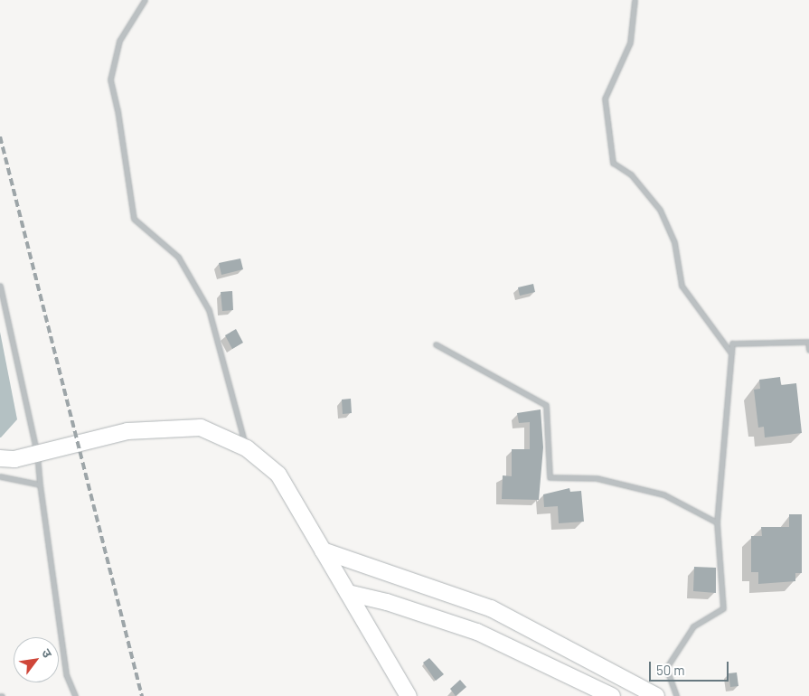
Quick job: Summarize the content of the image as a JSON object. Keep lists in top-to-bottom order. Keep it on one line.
{"scale_bar":"50 m","north":"top right"}
